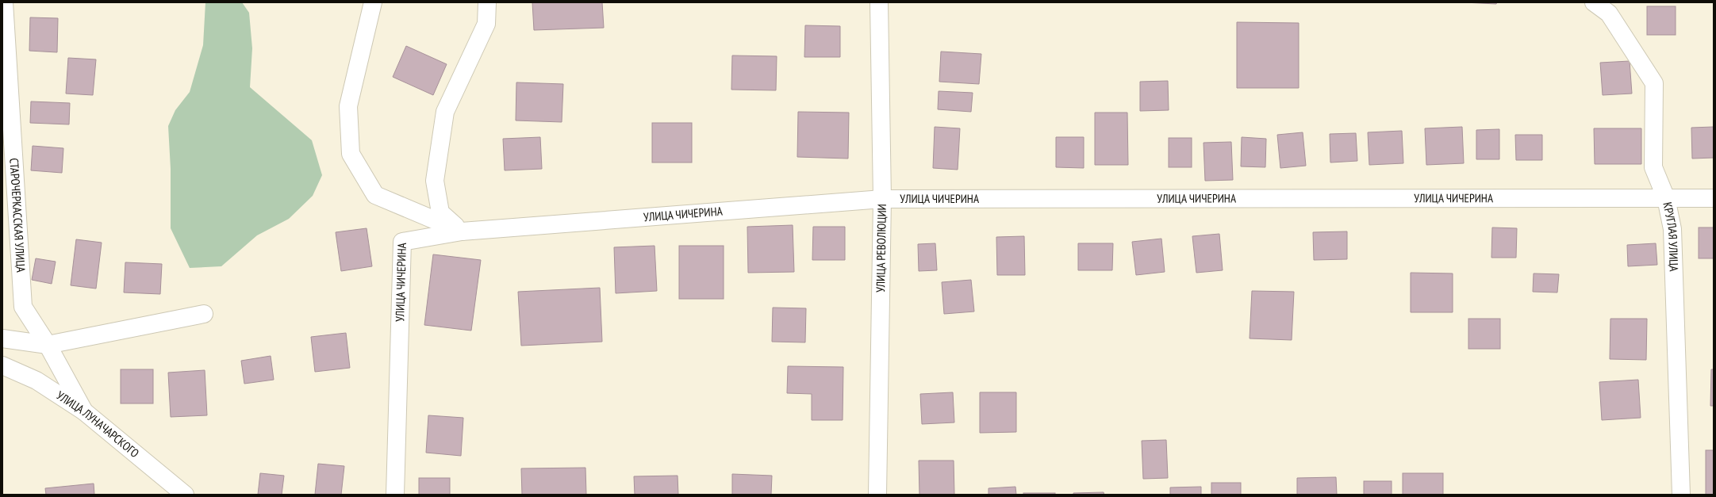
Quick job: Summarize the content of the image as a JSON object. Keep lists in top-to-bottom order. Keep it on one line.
{"streets":{"street":["УЛИЦА ЧИЧЕРИНА","СТАРОЧЕРКАССКАЯ УЛИЦА","КРУГЛАЯ УЛИЦА","УЛИЦА РЕВОЛЮЦИИ","УЛИЦА ЛУНАЧАРСКОГО"]},"crossings":[["УЛИЦА ЧИЧЕРИНА","КРУГЛАЯ УЛИЦА"],["УЛИЦА ЧИЧЕРИНА","УЛИЦА РЕВОЛЮЦИИ"],["СТАРОЧЕРКАССКАЯ УЛИЦА","УЛИЦА ЛУНАЧАРСКОГО"]]}
